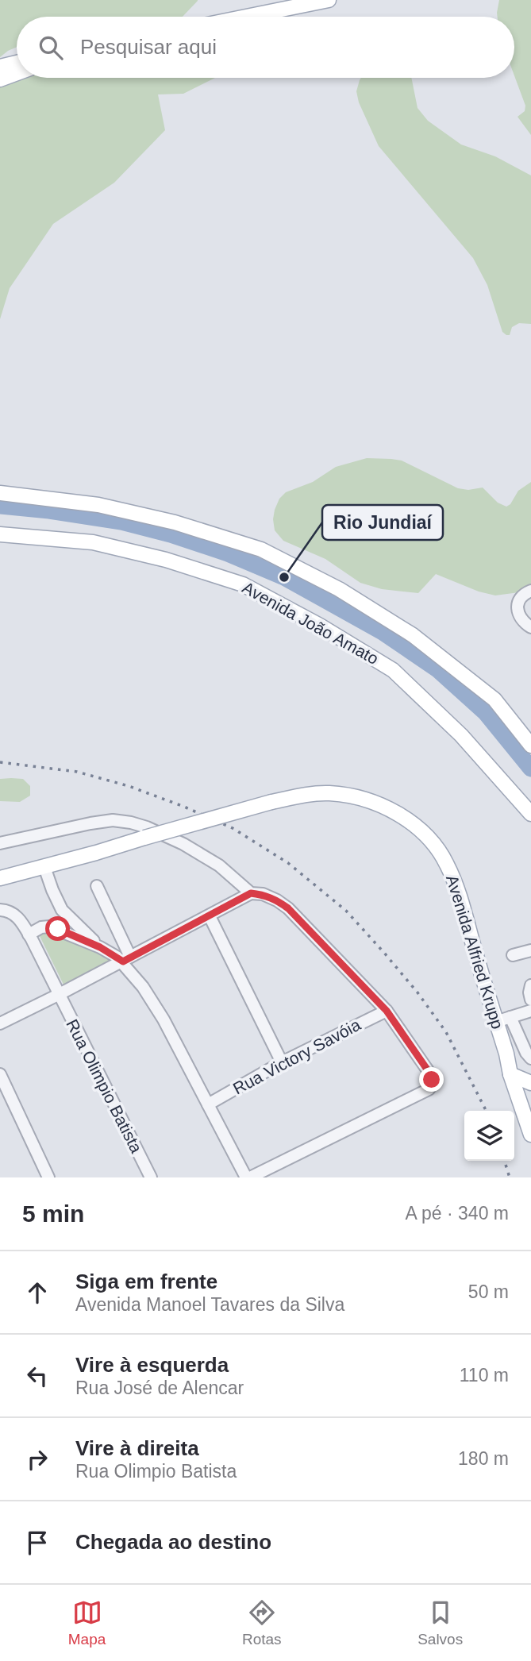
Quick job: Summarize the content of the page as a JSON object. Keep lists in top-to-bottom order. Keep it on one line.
{"streets":{"main road":["Avenida João Amato","Avenida Alfried Krupp"],"street":["Rua Victory Savóia","Rua Olimpio Batista"]},"places":["Rio Jundiaí"],"page":{"search":"Pesquisar aqui","heading":["5 min","A pé · 340 m"],"list":[["Siga em frente","Avenida Manoel Tavares da Silva","50 m"],["Vire à esquerda","Rua José de Alencar","110 m"],["Vire à direita","Rua Olimpio Batista","180 m"],"Chegada ao destino"],"nav":["Mapa","Rotas","Salvos"]}}
